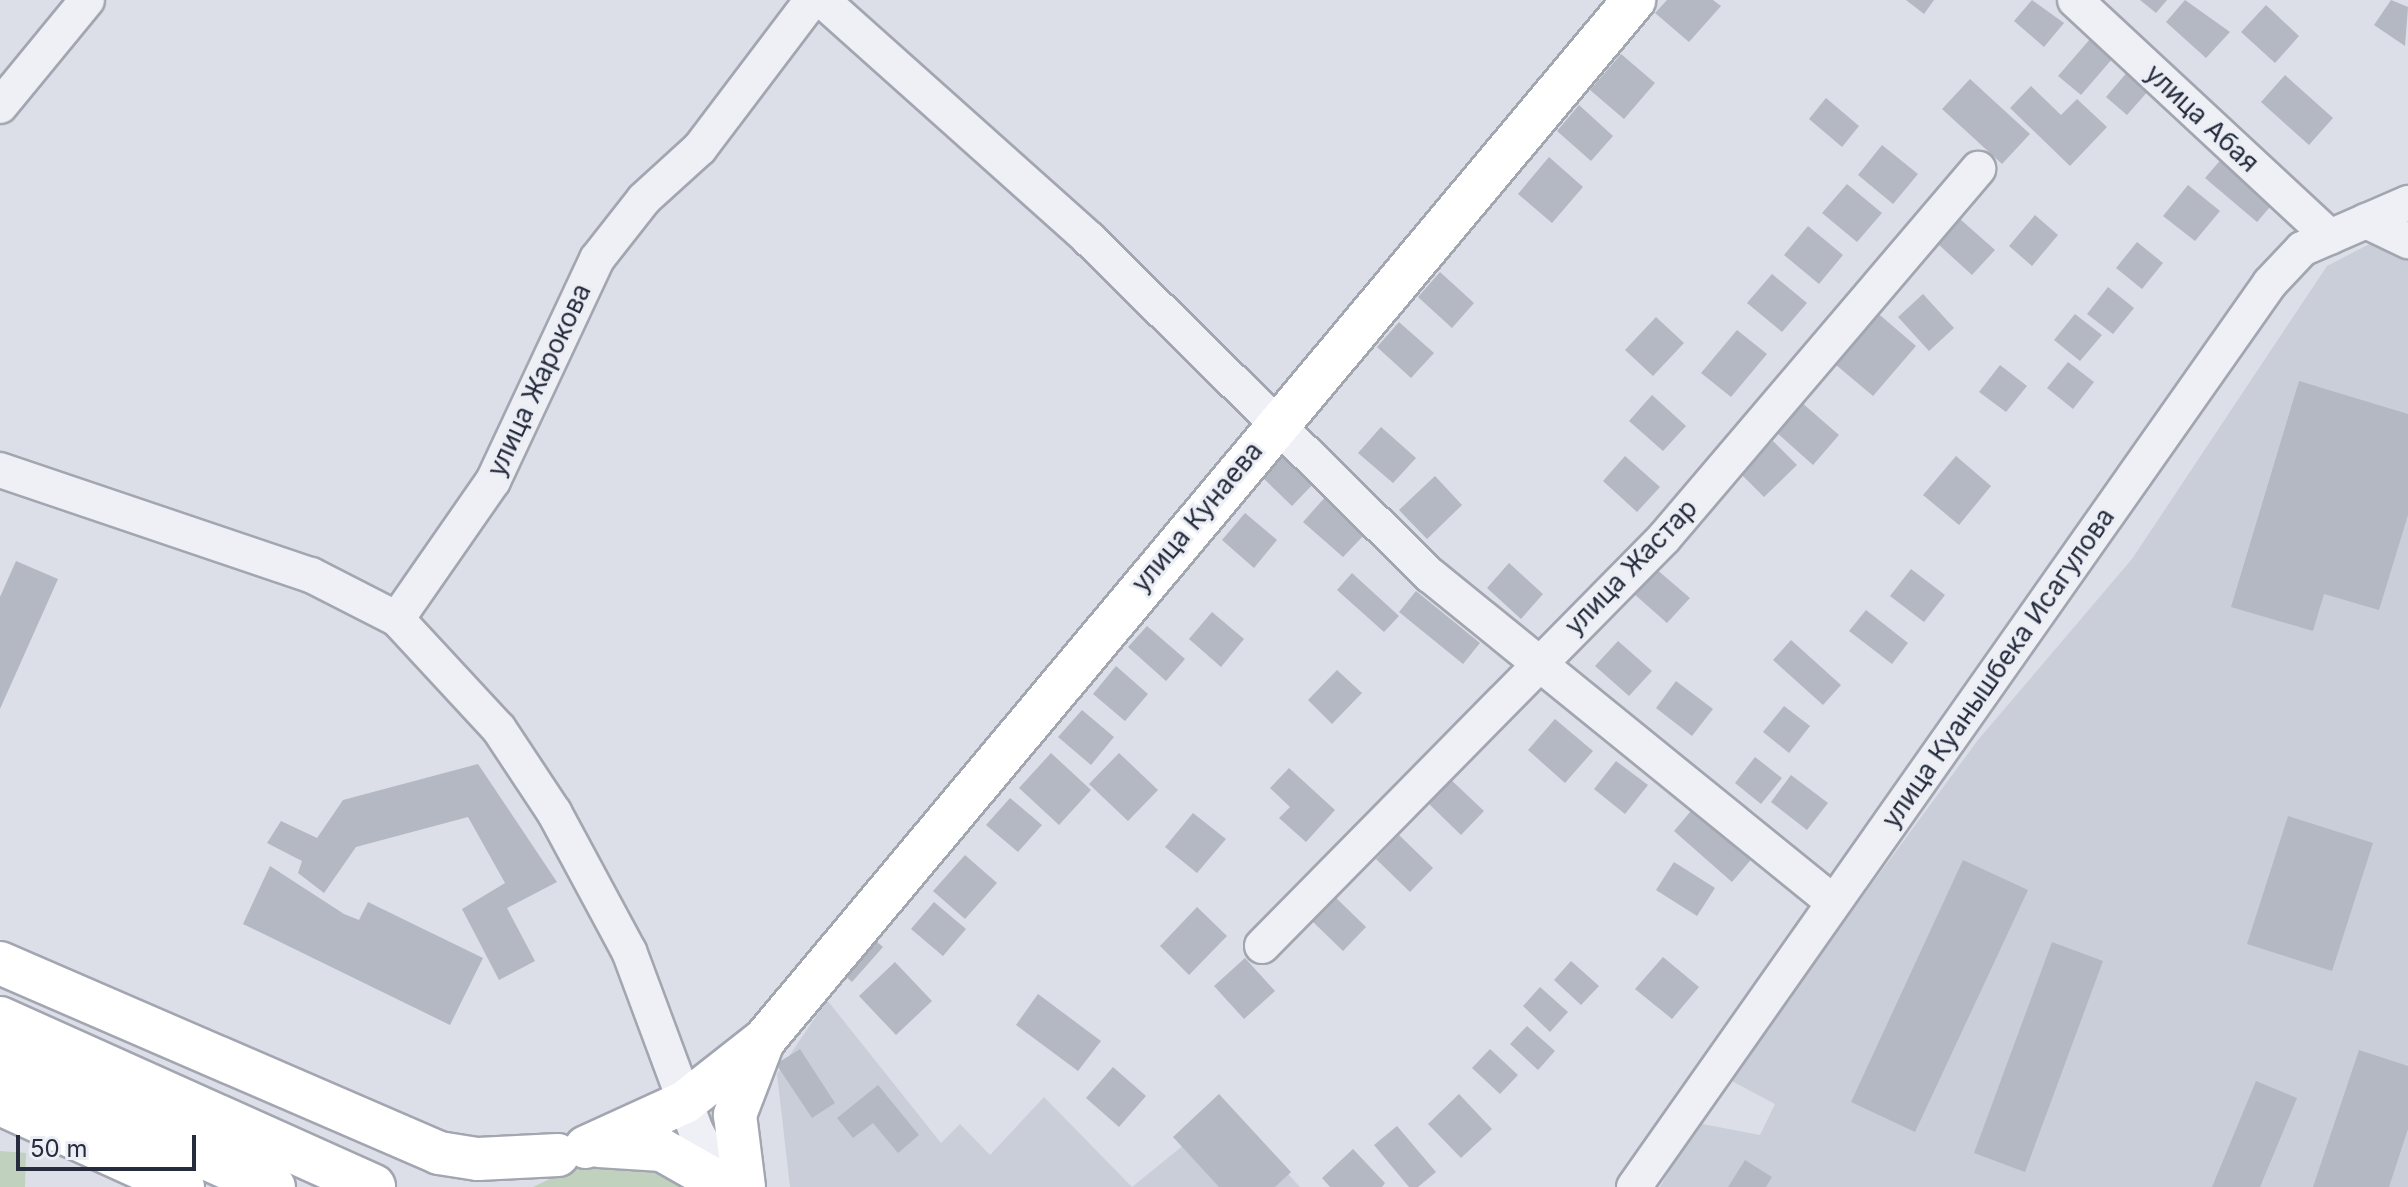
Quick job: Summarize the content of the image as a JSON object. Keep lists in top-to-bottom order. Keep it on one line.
{"streets":{"main road":["улица Кунаева"],"street":["улица Абая","улица Жарокова","улица Жастар","улица Куанышбека Исагулова"]},"crossings":[["улица Абая","улица Куанышбека Исагулова"]],"scale_bar":"50 m"}
